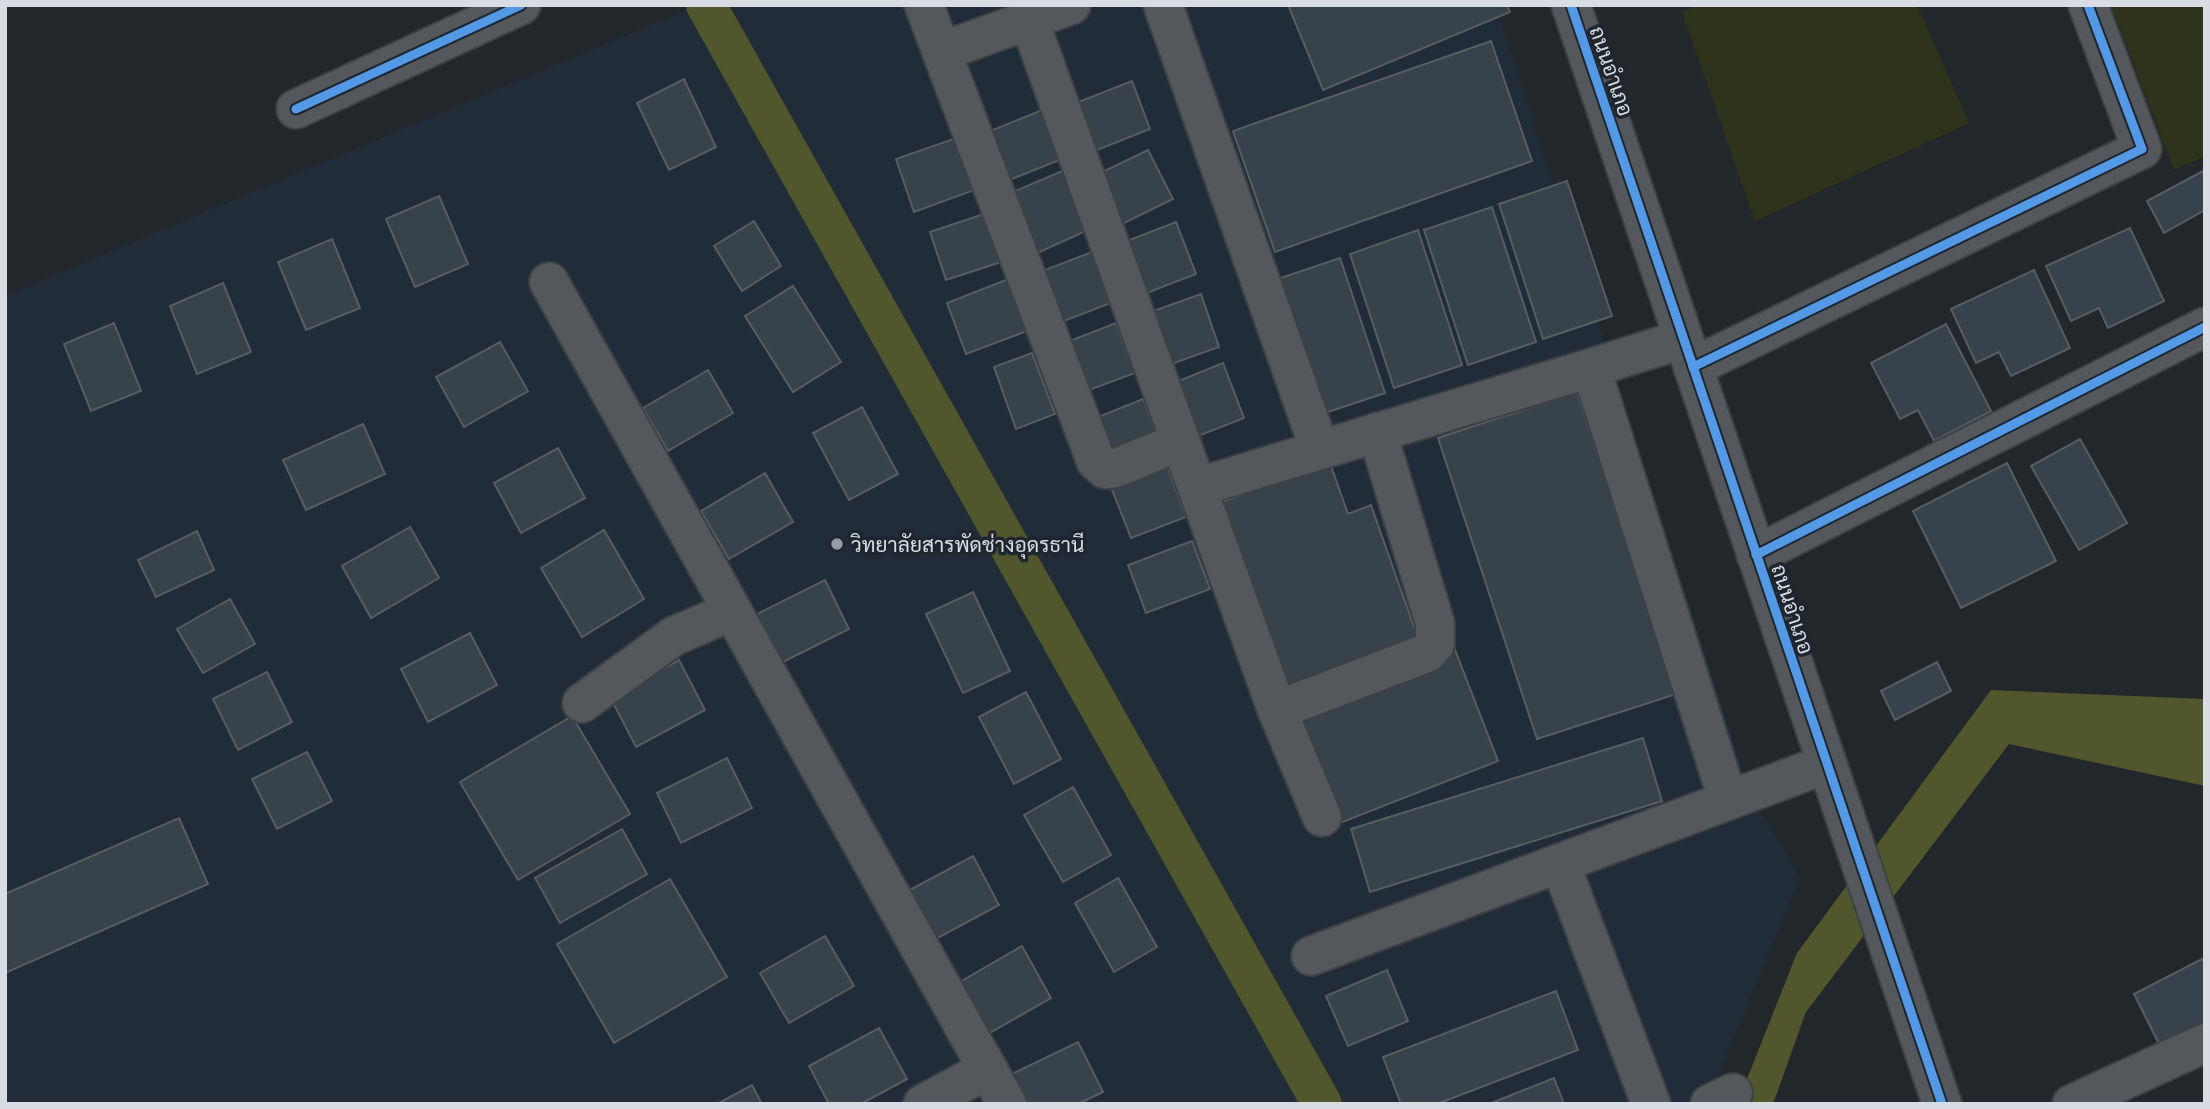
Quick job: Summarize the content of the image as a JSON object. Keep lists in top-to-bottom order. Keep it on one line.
{"streets":{"street":["ถนนอำเภอ"]},"places":["วิทยาลัยสารพัดช่างอุดรธานี"]}
